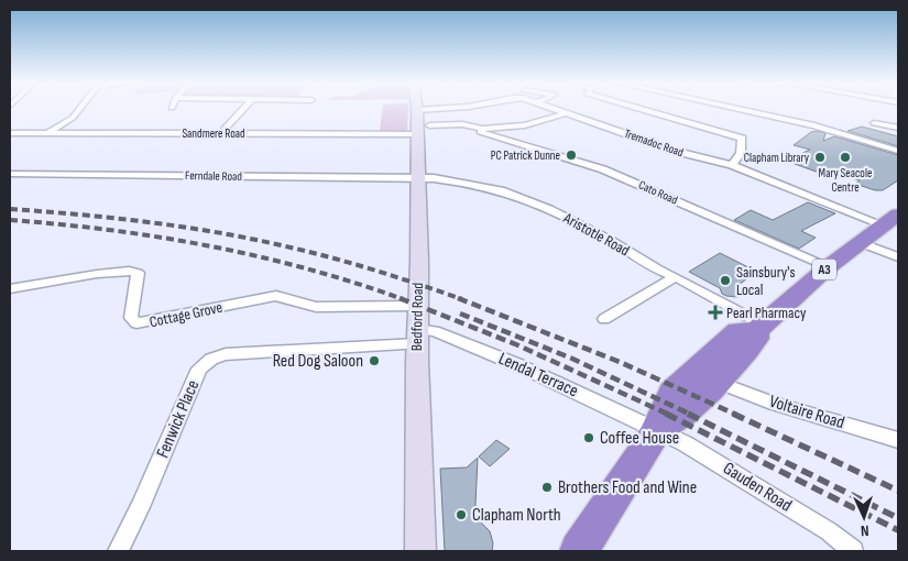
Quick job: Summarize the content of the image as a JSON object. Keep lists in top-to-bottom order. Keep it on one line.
{"streets":{"highway":["A3"],"main road":["Bedford Road"],"street":["Sandmere Road","Tremadoc Road","Ferndale Road","Cato Road","Aristotle Road","Cottage Grove","Lendal Terrace","Voltaire Road","Fenwick Place","Gauden Road"]},"crossings":[["Sandmere Road","Bedford Road"],["Tremadoc Road","A3"],["Tremadoc Road","Bedford Road"],["Ferndale Road","Aristotle Road"],["Ferndale Road","Bedford Road"],["Cato Road","A3"],["Aristotle Road","A3"],["Aristotle Road","Bedford Road"],["A3","Lendal Terrace"],["A3","Voltaire Road"],["A3","Gauden Road"],["Cottage Grove","Bedford Road"],["Cottage Grove","Lendal Terrace"],["Cottage Grove","Fenwick Place"],["Bedford Road","Lendal Terrace"],["Bedford Road","Fenwick Place"],["Lendal Terrace","Fenwick Place"],["Lendal Terrace","Gauden Road"]],"places":{"other":["PC Patrick Dunne","Clapham Library","Mary Seacole Centre","Sainsbury's Local","Red Dog Saloon","Coffee House","Brothers Food and Wine","Clapham North"],"health":["Pearl Pharmacy"]},"north":"bottom"}
